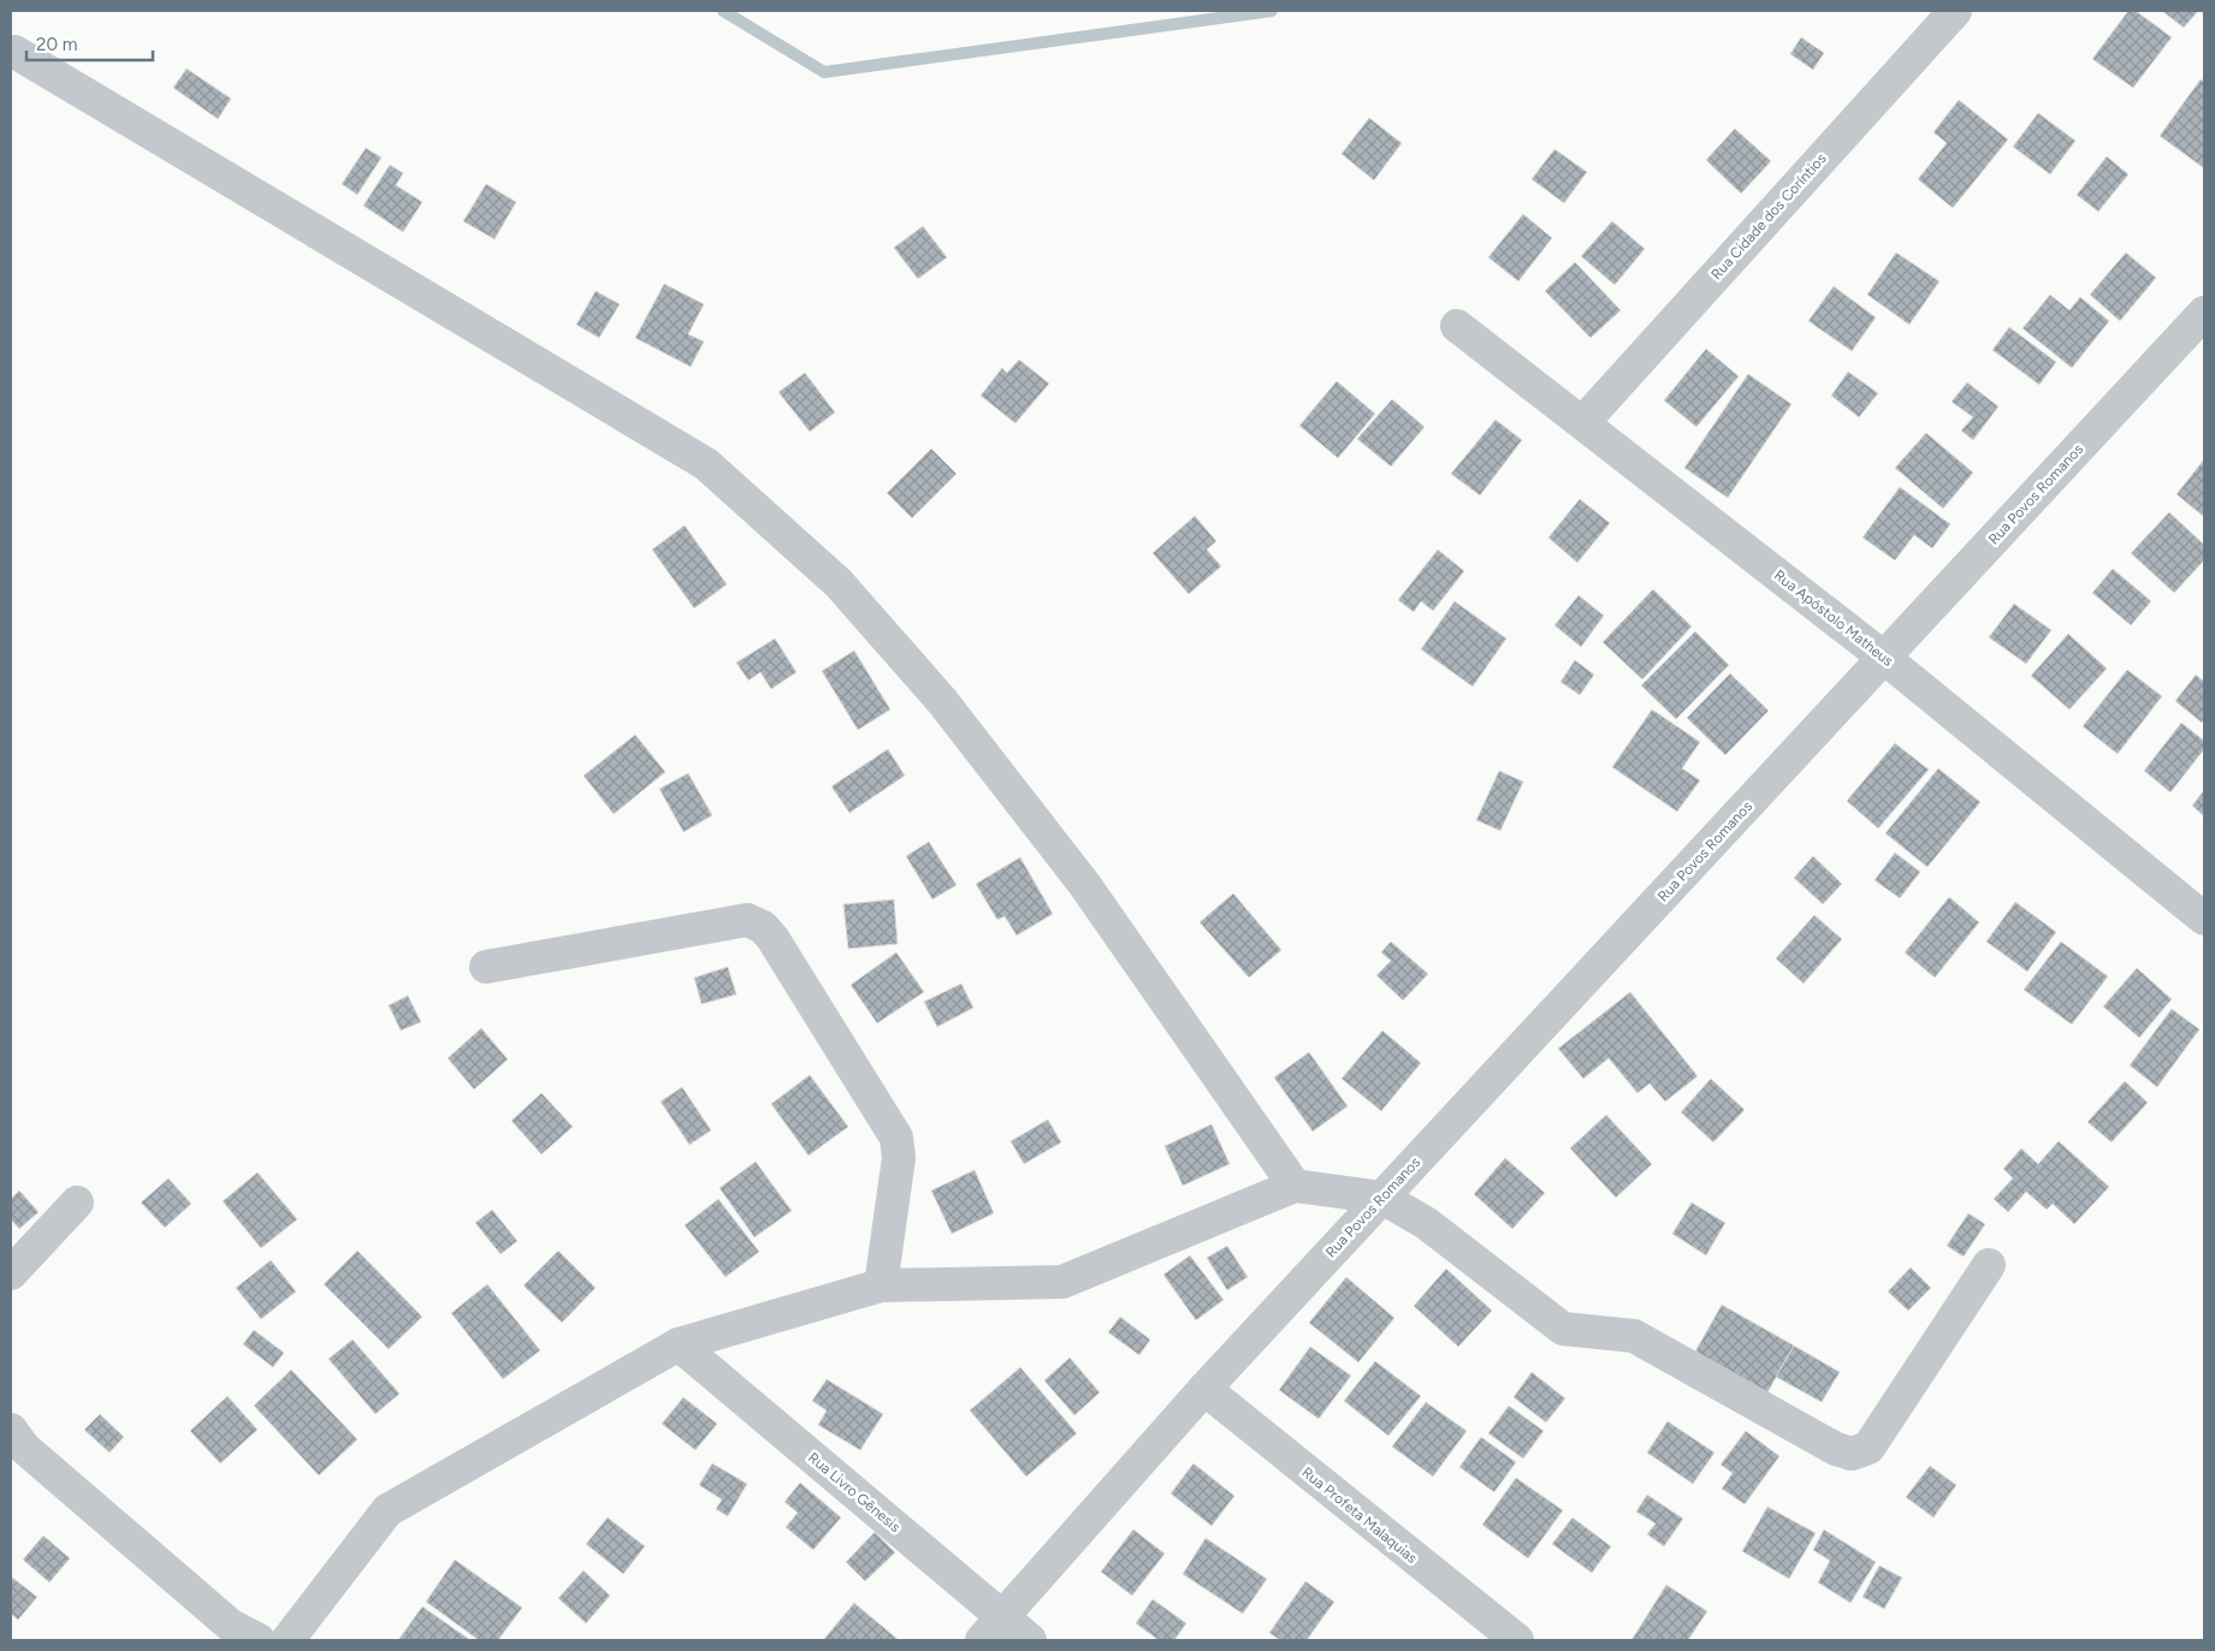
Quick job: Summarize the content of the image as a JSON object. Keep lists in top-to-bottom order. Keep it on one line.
{"streets":{"street":["Rua Cidade dos Coríntios","Rua Povos Romanos","Rua Apóstolo Matheus","Rua Livro Gênesis","Rua Profeta Malaquias"]},"crossings":[["Rua Cidade dos Coríntios","Rua Apóstolo Matheus"],["Rua Povos Romanos","Rua Apóstolo Matheus"],["Rua Povos Romanos","Rua Livro Gênesis"],["Rua Povos Romanos","Rua Profeta Malaquias"]],"scale_bar":"20 m"}
